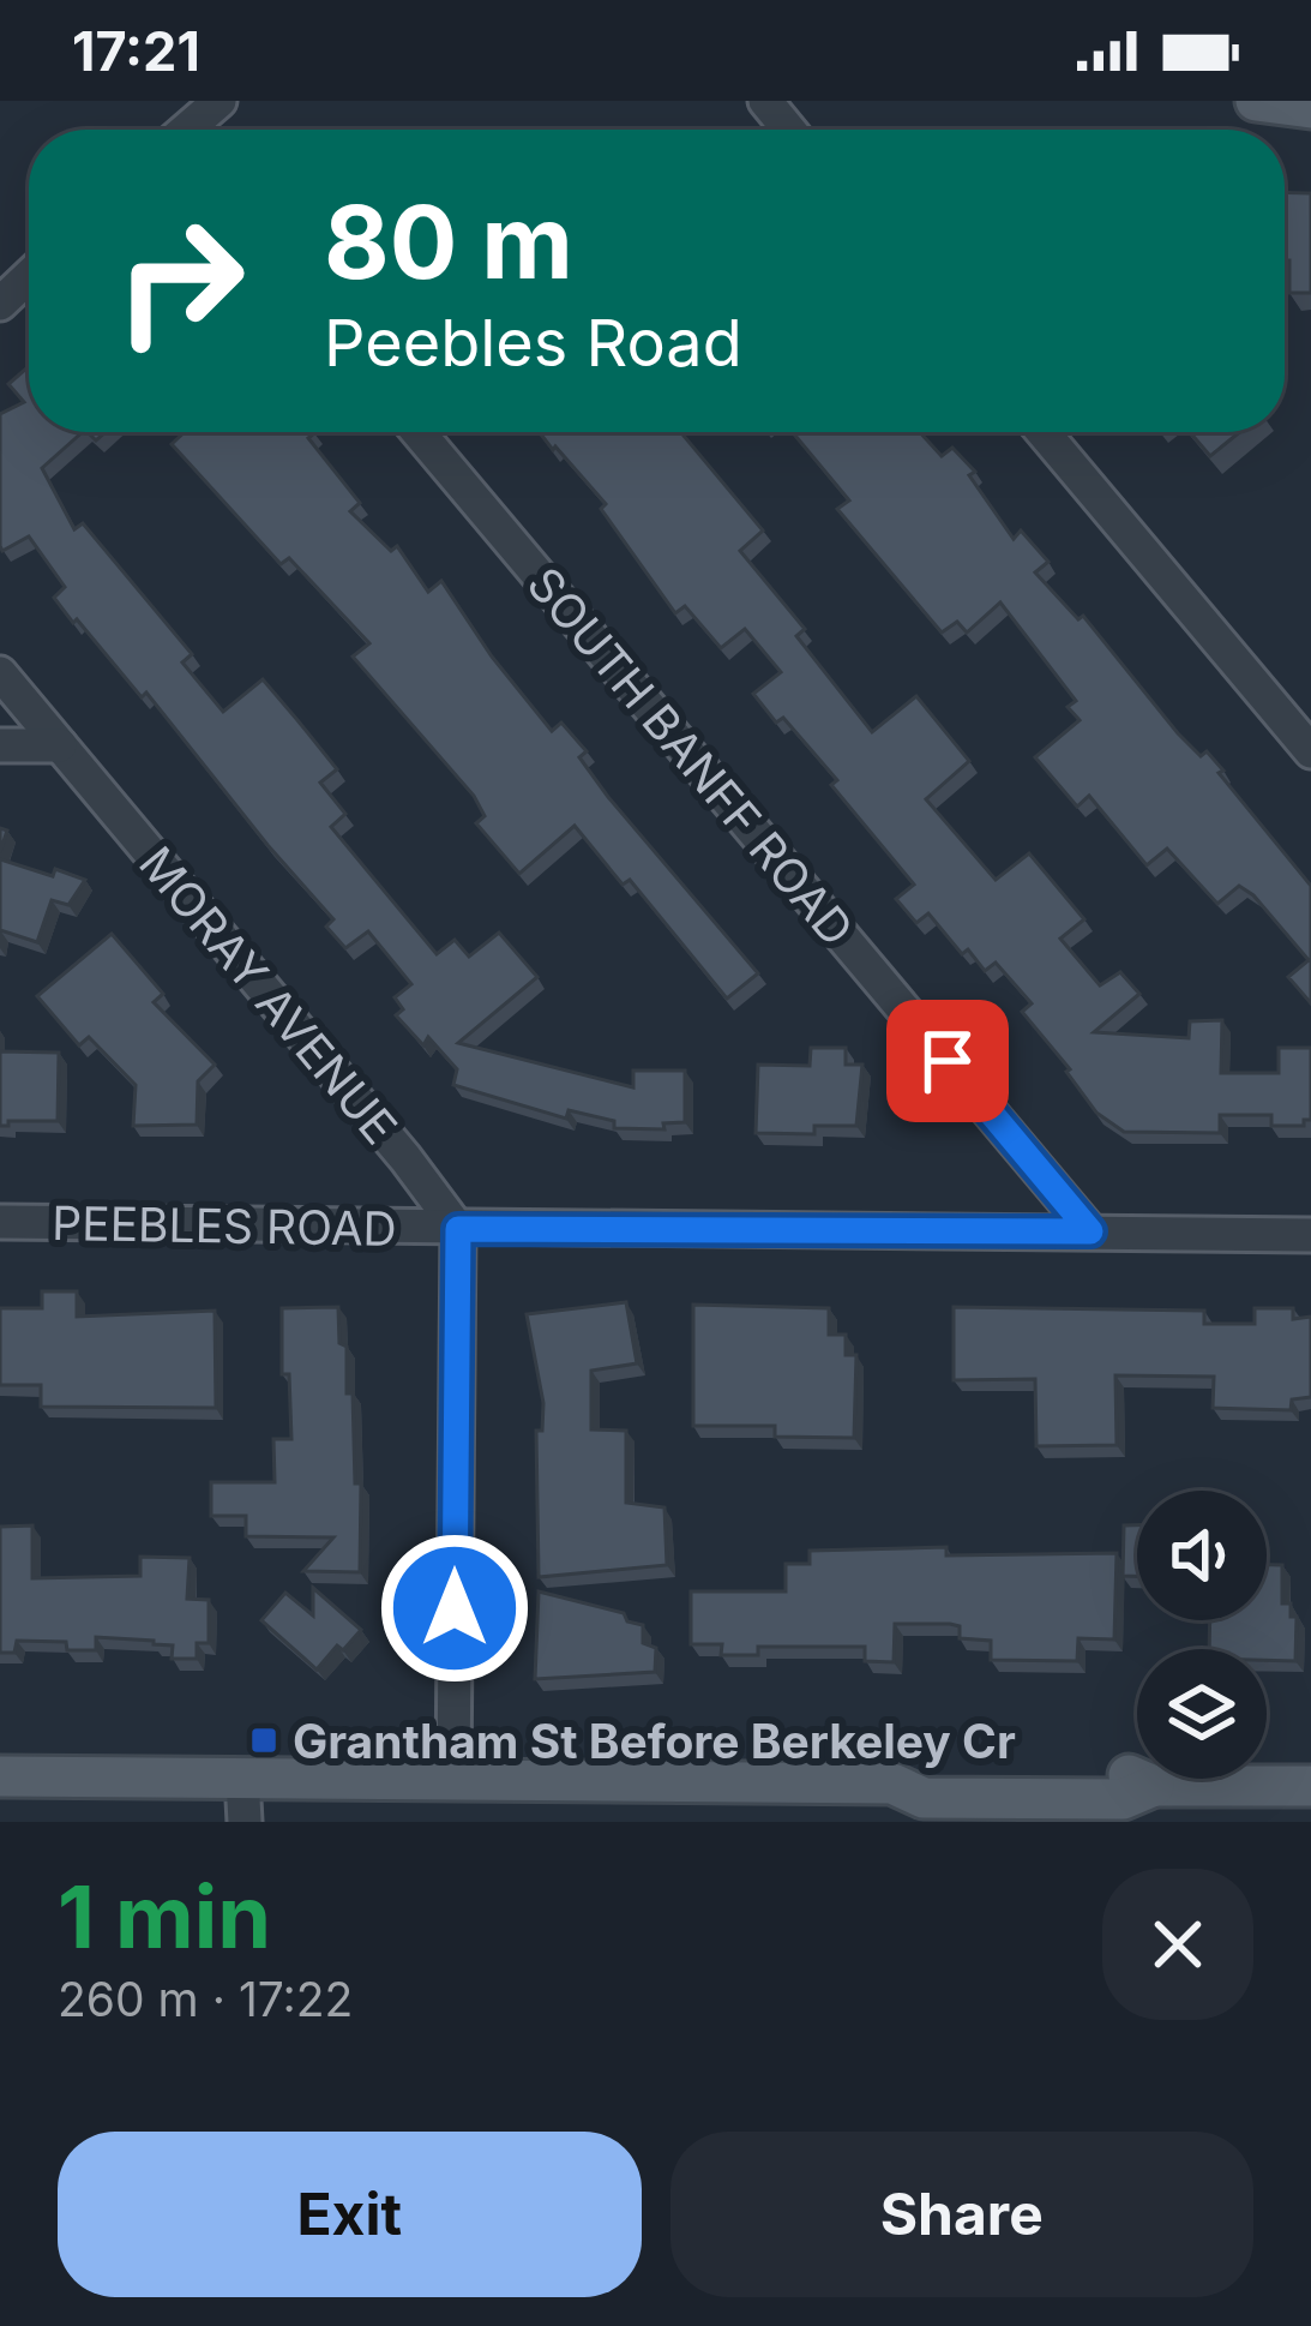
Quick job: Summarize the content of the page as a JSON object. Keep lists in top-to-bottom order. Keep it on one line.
{"streets":{"street":["SOUTH BANFF ROAD","MORAY AVENUE","PEEBLES ROAD"]},"crossings":[["SOUTH BANFF ROAD","PEEBLES ROAD"],["MORAY AVENUE","PEEBLES ROAD"]],"places":{"transit":["Grantham St Before Berkeley Cr"]},"page":{"status":"17:21","turn":["80 m","Peebles Road"],"heading":["1 min","260 m · 17:22"],"buttons":["Exit","Share"]}}
